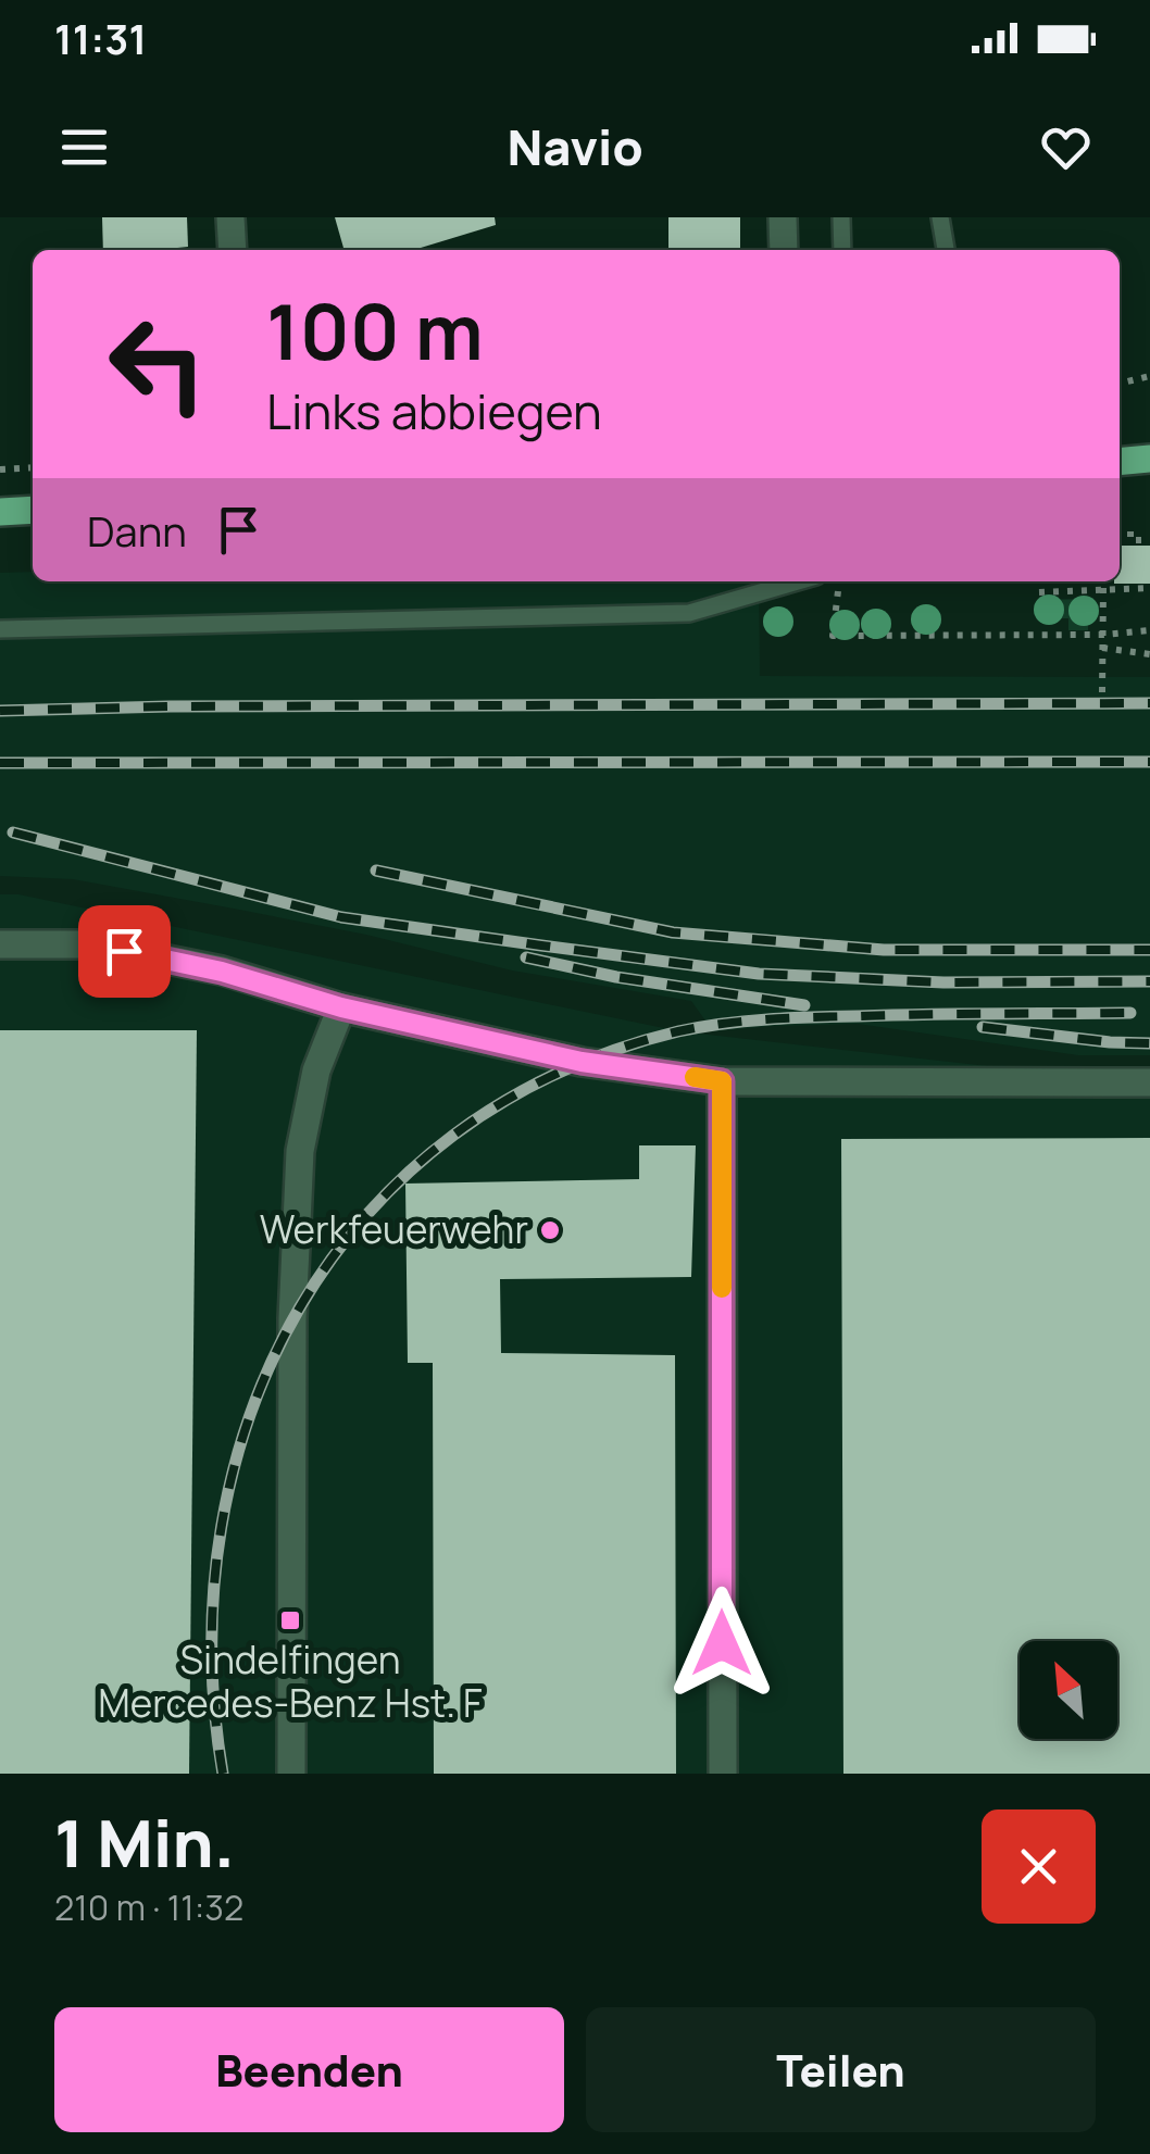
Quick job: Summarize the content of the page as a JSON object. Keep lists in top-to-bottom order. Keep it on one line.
{"places":{"other":["Werkfeuerwehr"],"transit":["Sindelfingen Mercedes-Benz Hst. F"]},"north":"top left","page":{"status":"11:31","header":"Navio","turn":["100 m","Links abbiegen"],"then":"Dann","heading":["1 Min.","210 m · 11:32"],"buttons":["Beenden","Teilen"]}}
